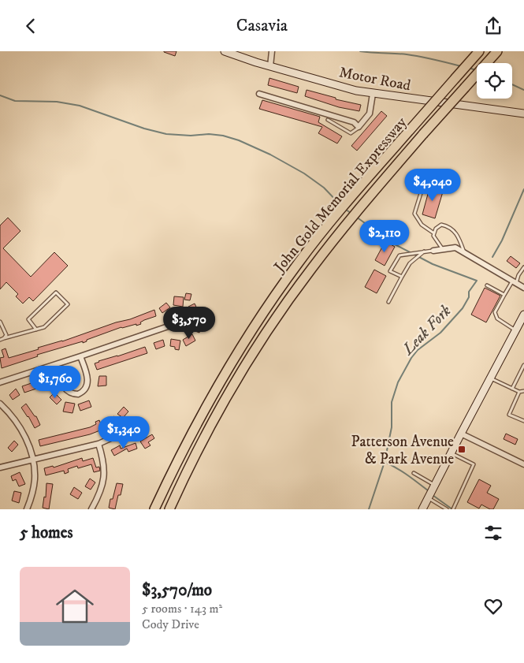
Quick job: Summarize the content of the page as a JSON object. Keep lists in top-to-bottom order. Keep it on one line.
{"streets":{"highway":["John Gold Memorial Expressway"],"street":["Motor Road"]},"water":["Leak Fork"],"places":{"transit":["Patterson Avenue & Park Avenue"]},"page":{"header":"Casavia","price":["$4,040","$2,110","$3,570","$1,760","$1,340"],"heading":"5 homes","list":[{"name":"$3,570/mo","note":"5 rooms · 143 m² · Cody Drive"}]}}
